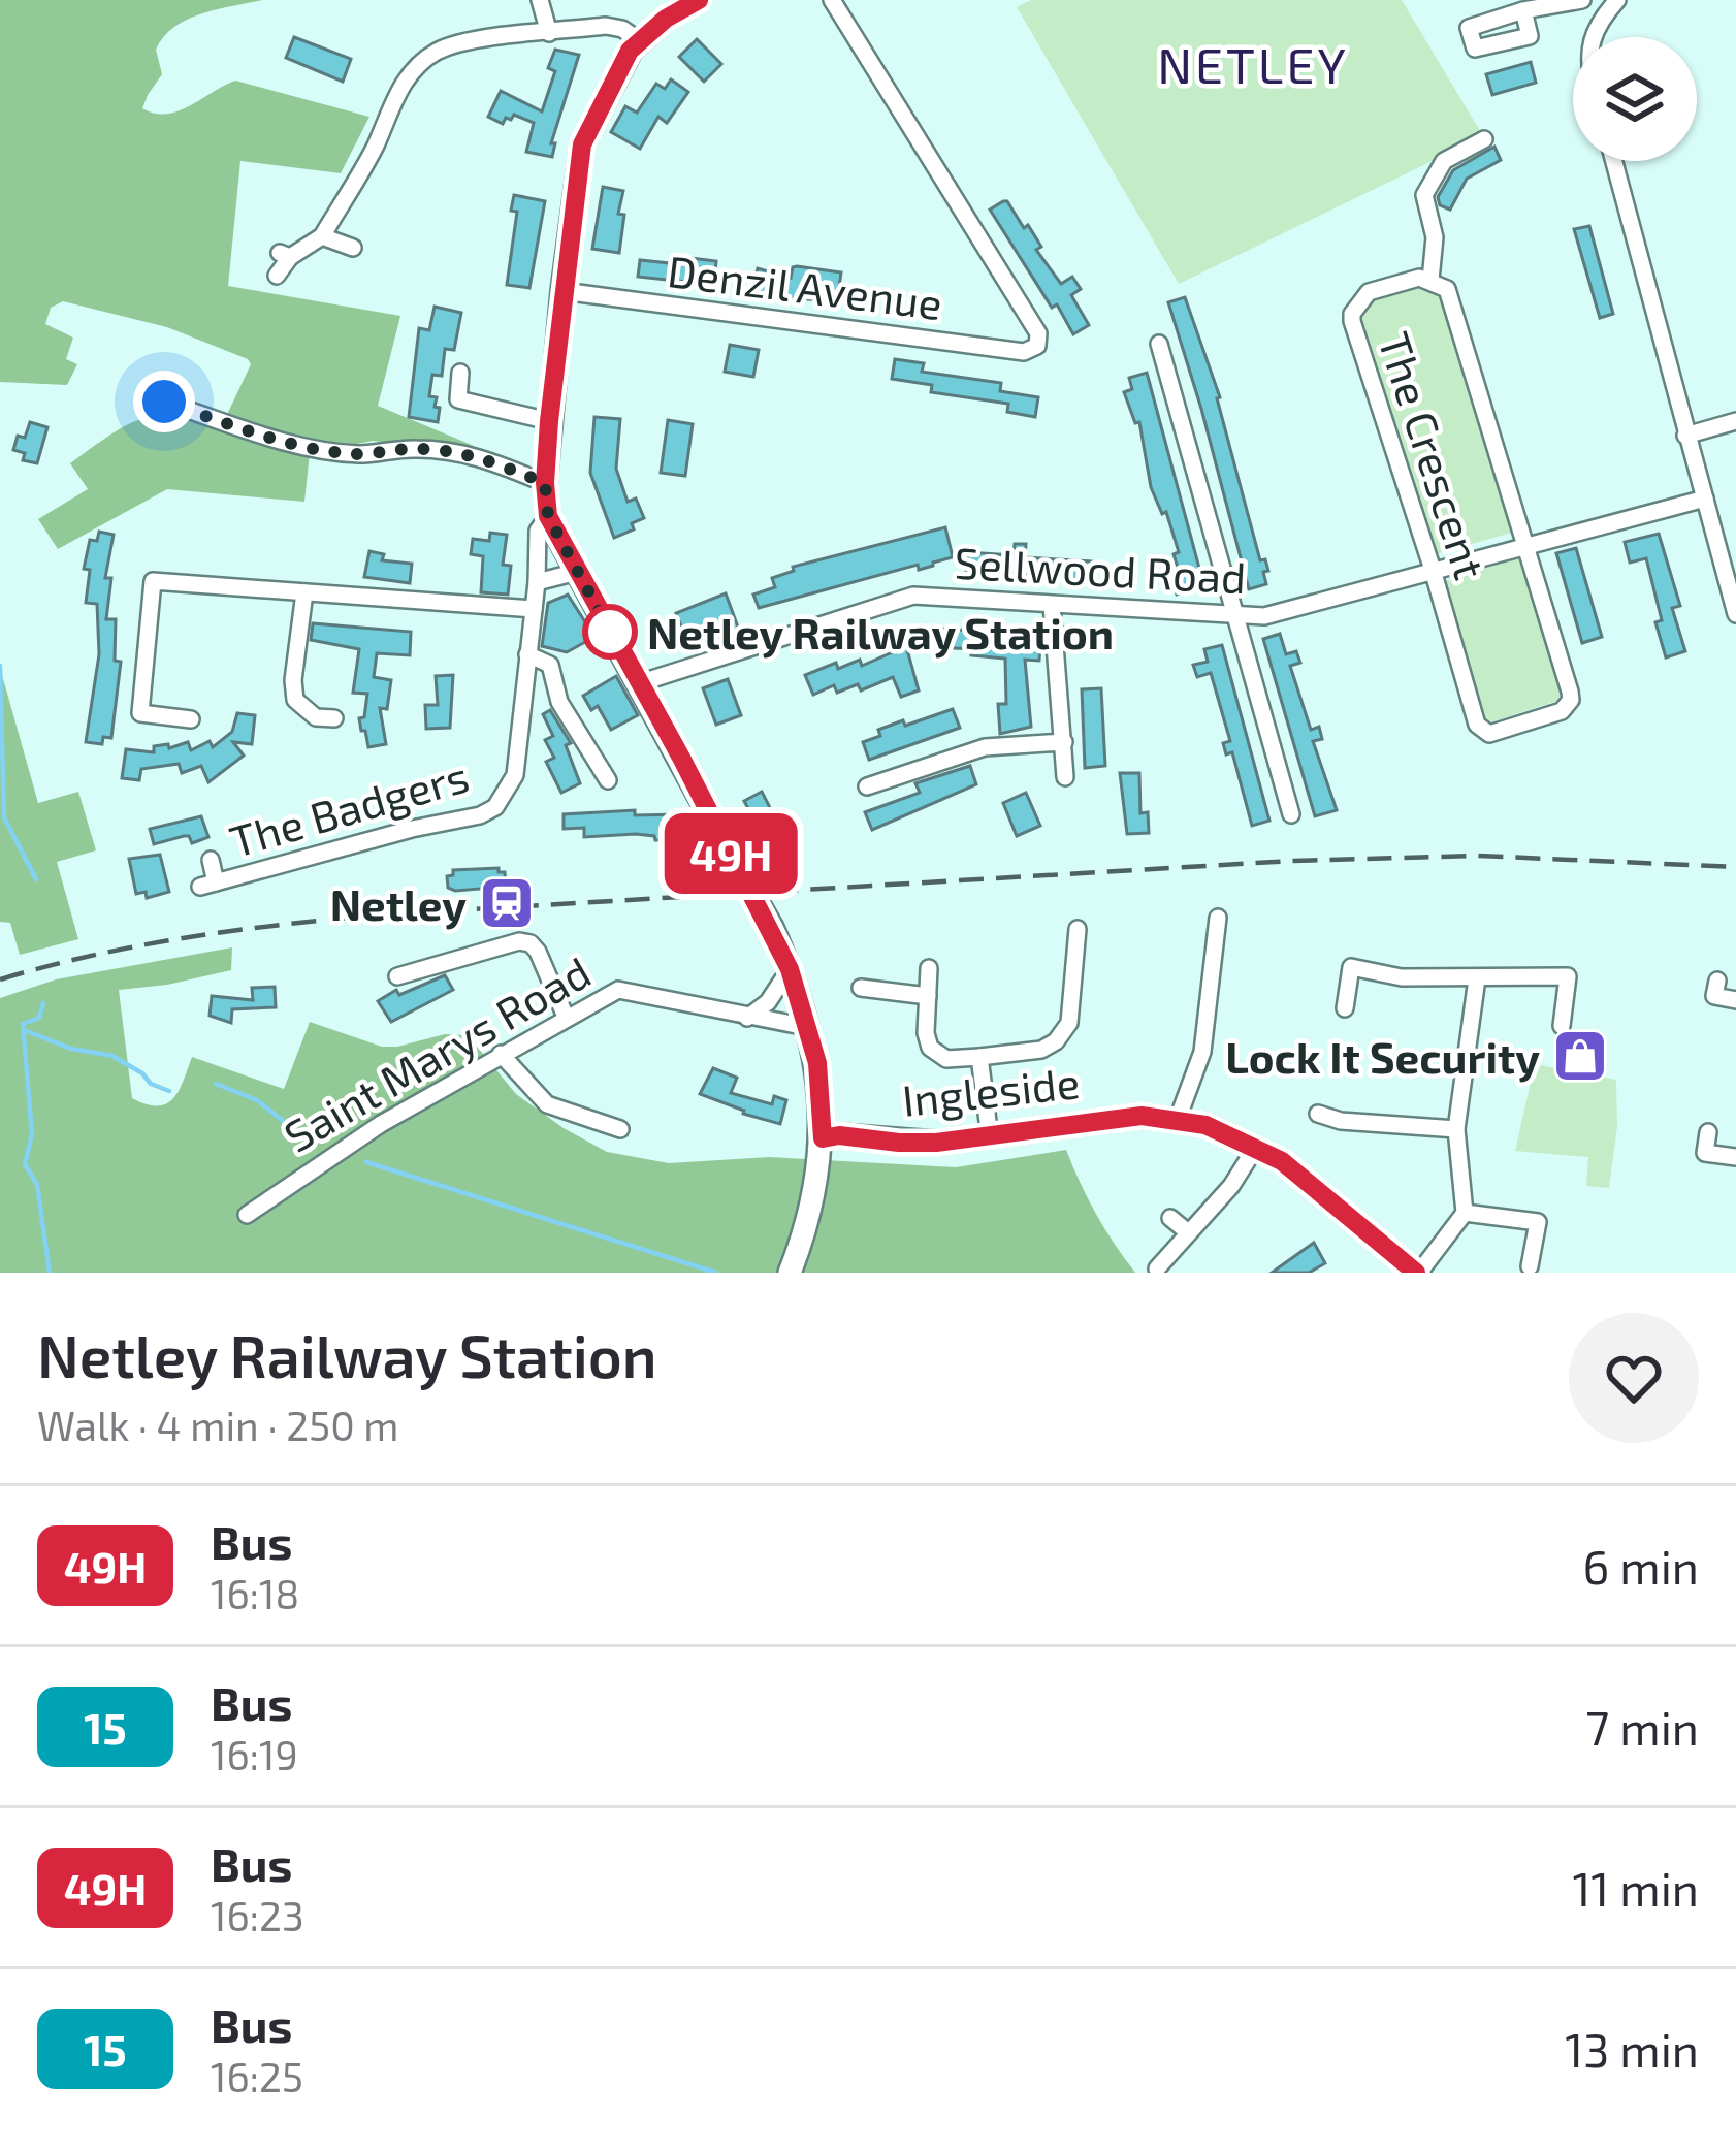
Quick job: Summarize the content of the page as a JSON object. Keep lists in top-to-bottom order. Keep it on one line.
{"streets":{"street":["Denzil Avenue","The Crescent","Sellwood Road","The Badgers","Saint Marys Road","Ingleside"]},"crossings":[["The Crescent","Sellwood Road"]],"districts":["NETLEY"],"places":{"other":["Netley Railway Station"],"station":["Netley"],"shop":["Lock It Security"]},"lines":["bus line 49H"],"page":{"on_map":"49H","heading":["Netley Railway Station","Walk · 4 min · 250 m"],"list":[{"mark":"49H","name":"Bus","note":"16:18","value":"6 min"},{"mark":"15","name":"Bus","note":"16:19","value":"7 min"},{"mark":"49H","name":"Bus","note":"16:23","value":"11 min"},{"mark":"15","name":"Bus","note":"16:25","value":"13 min"}]}}
